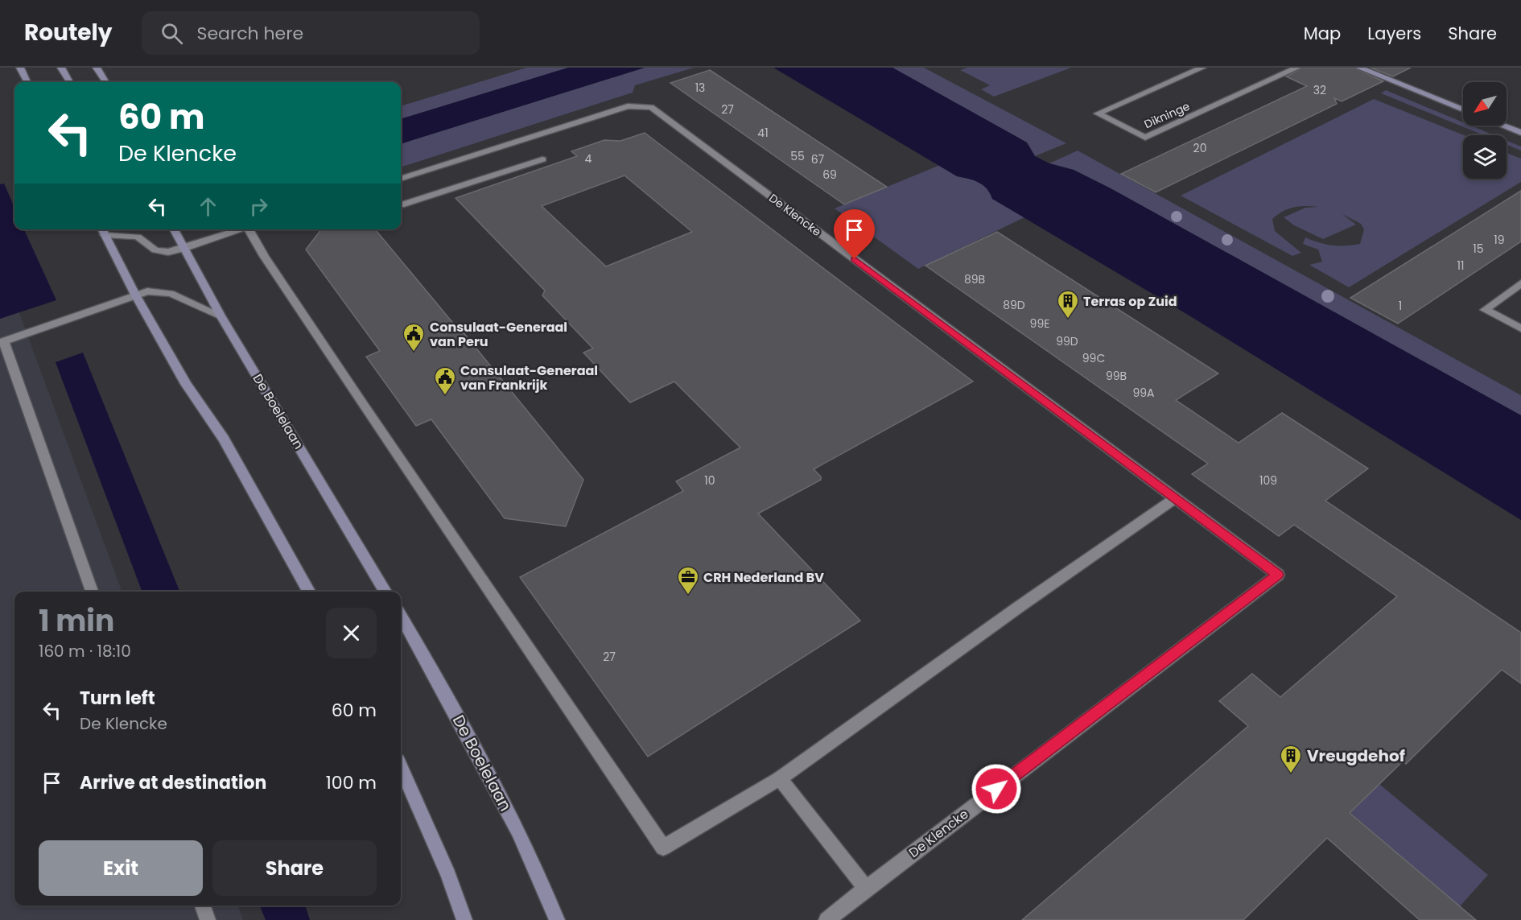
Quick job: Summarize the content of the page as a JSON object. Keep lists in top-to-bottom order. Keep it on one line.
{"streets":{"main road":["De Boelelaan"],"street":["Dikninge","De Klencke"]},"places":{"building":["Terras op Zuid","Vreugdehof"],"public building":["Consulaat-Generaal van Peru","Consulaat-Generaal van Frankrijk"],"office":["CRH Nederland BV"]},"house_numbers":["13","32","27","41","20","55","4","67","69","19","15","11","89B","89D","1","99E","99D","99C","99B","99A","10","109","27"],"north":"bottom left","page":{"header":"Routely","search":"Search here","nav":["Map","Layers","Share"],"turn":["60 m","De Klencke"],"heading":["1 min","160 m · 18:10"],"list":[{"name":"Turn left","note":"De Klencke","value":"60 m"},{"name":"Arrive at destination","value":"100 m"}],"buttons":["Exit","Share"]}}
